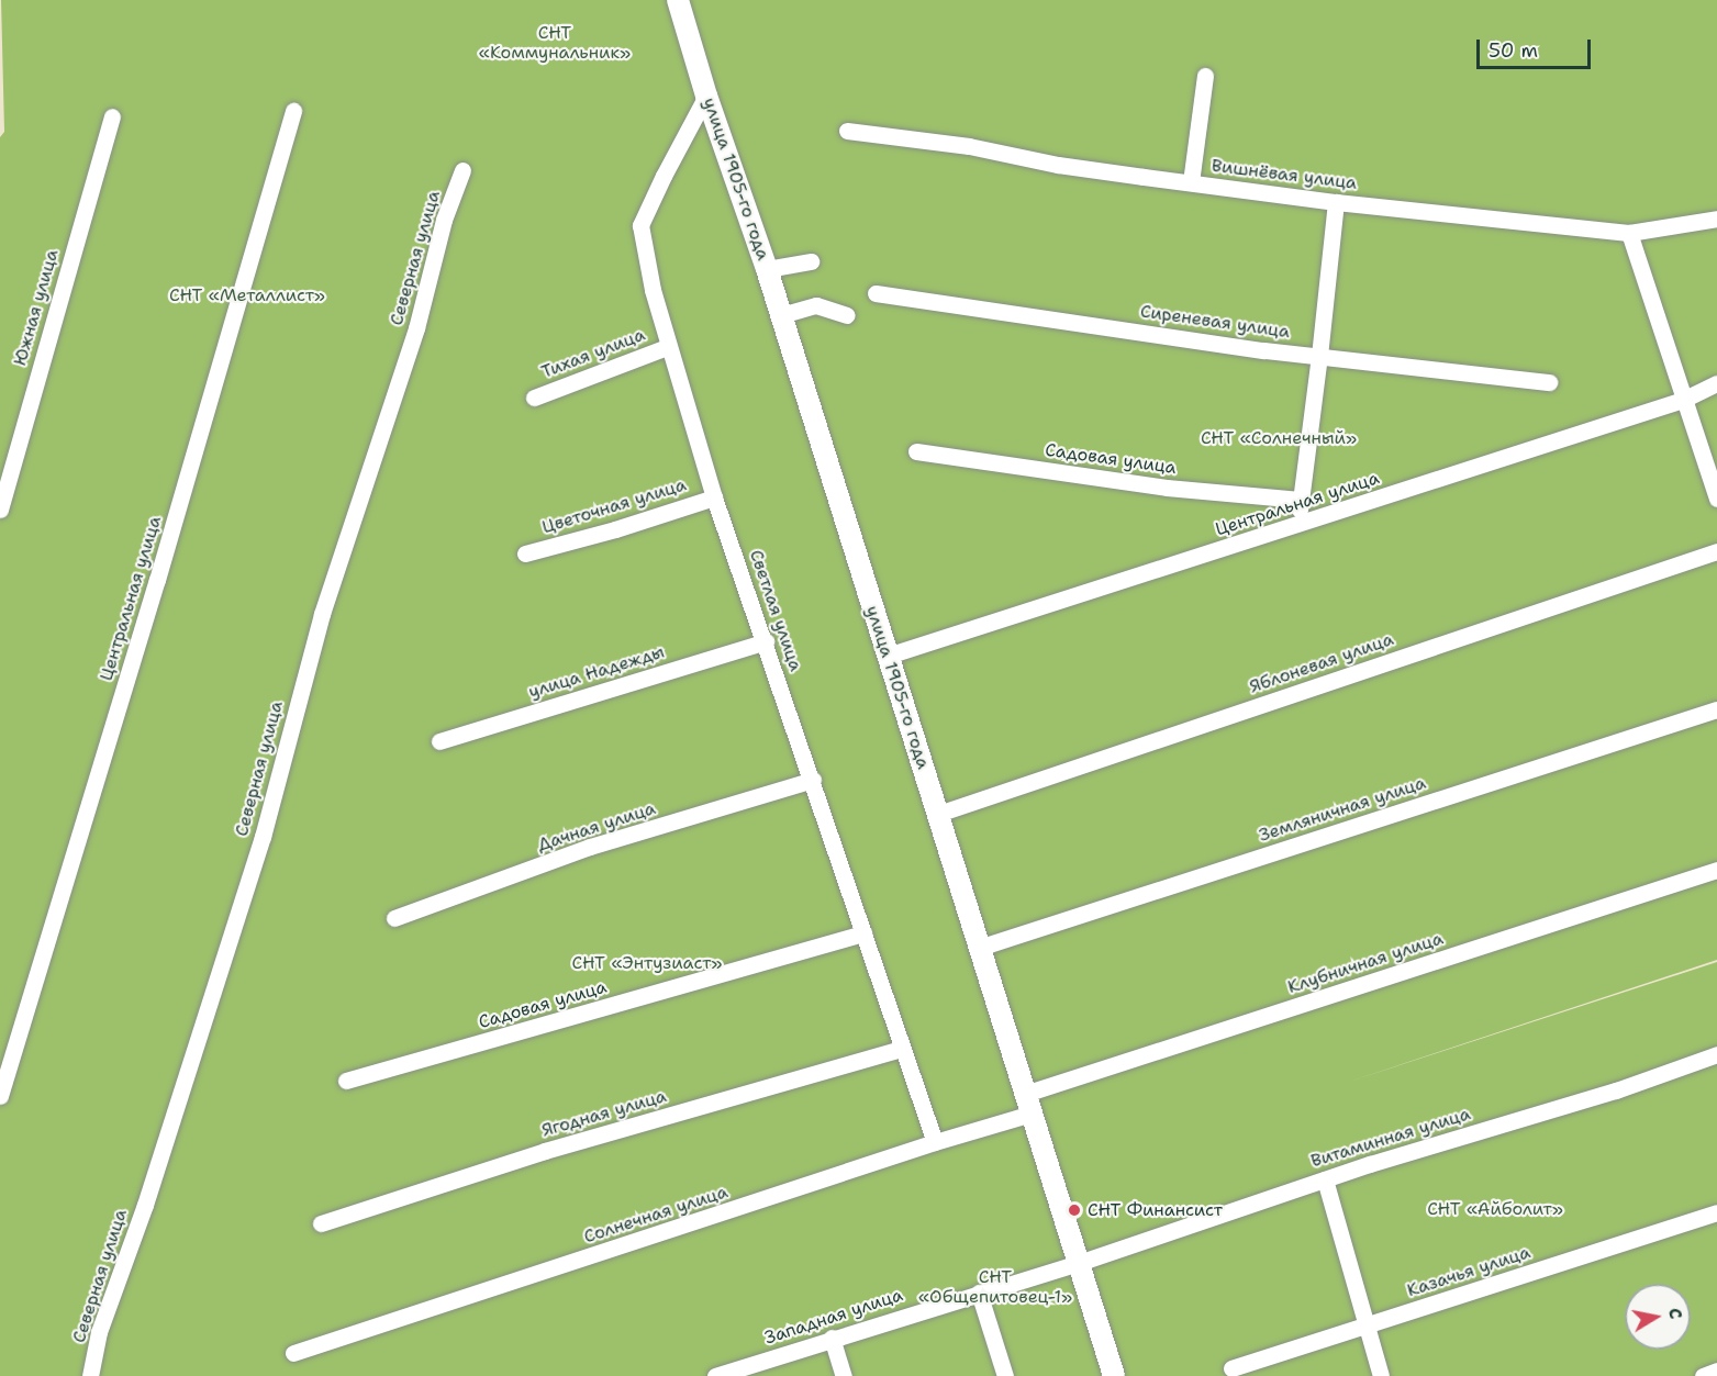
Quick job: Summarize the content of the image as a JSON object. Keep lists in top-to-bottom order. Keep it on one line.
{"streets":{"street":["Вишнёвая улица","улица 1905-го года","Северная улица","Южная улица","Сиреневая улица","Тихая улица","Садовая улица","Центральная улица","Цветочная улица","Светлая улица","Яблоневая улица","улица Надежды","Земляничная улица","Дачная улица","Клубничная улица","Ягодная улица","Витаминная улица","Солнечная улица","Казачья улица","Западная улица"]},"crossings":[["улица 1905-го года","Центральная улица"],["улица 1905-го года","Светлая улица"],["улица 1905-го года","Яблоневая улица"],["улица 1905-го года","Земляничная улица"],["улица 1905-го года","Клубничная улица"],["улица 1905-го года","Витаминная улица"],["улица 1905-го года","Солнечная улица"],["улица 1905-го года","Западная улица"],["Тихая улица","Светлая улица"],["Садовая улица","Светлая улица"],["Цветочная улица","Светлая улица"],["Светлая улица","улица Надежды"],["Светлая улица","Дачная улица"],["Светлая улица","Ягодная улица"],["Светлая улица","Солнечная улица"],["Клубничная улица","Солнечная улица"],["Витаминная улица","Западная улица"]],"parks":["СНТ «Коммунальник»","СНТ «Металлист»","СНТ «Солнечный»","СНТ «Энтузиаст»","СНТ «Айболит»","СНТ «Общепитовец-1»"],"places":["СНТ Финансист"],"scale_bar":"50 m","north":"right"}
